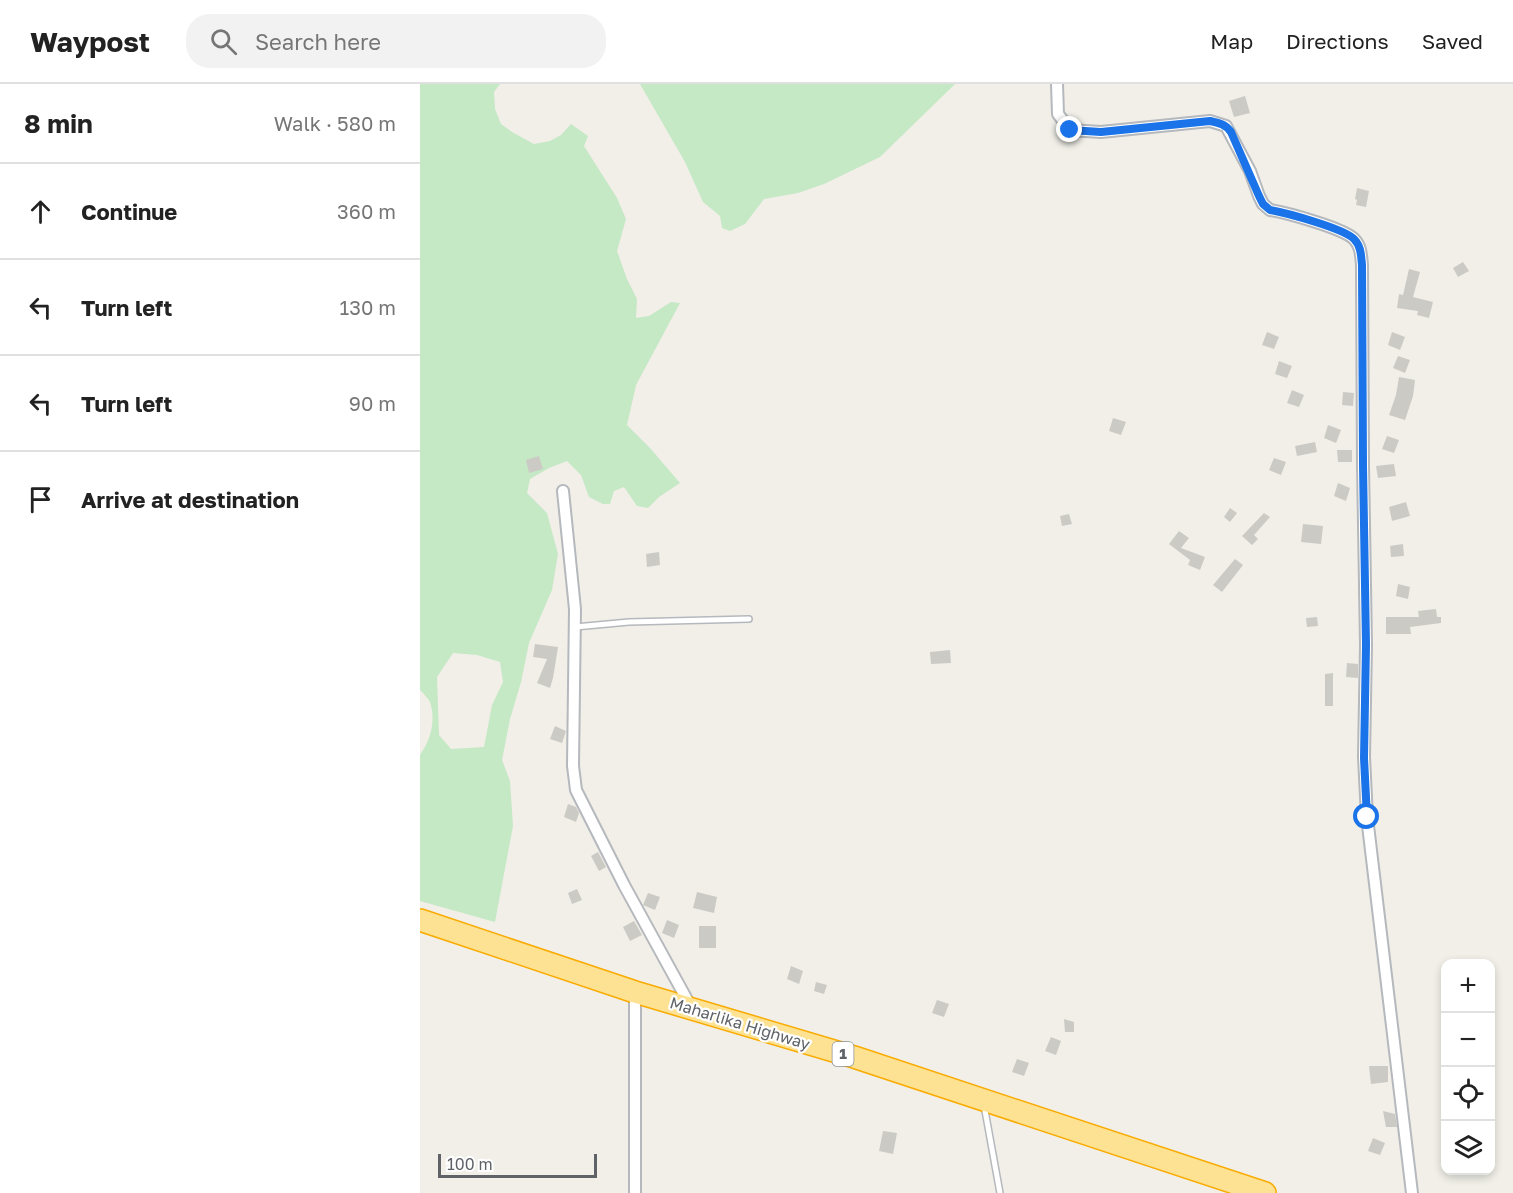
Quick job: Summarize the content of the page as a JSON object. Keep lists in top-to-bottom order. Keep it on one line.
{"streets":{"highway":["Maharlika Highway","1"]},"scale_bar":"100 m","page":{"header":"Waypost","search":"Search here","nav":["Map","Directions","Saved"],"heading":["8 min","Walk · 580 m"],"list":[["Continue","360 m"],["Turn left","130 m"],["Turn left","90 m"],"Arrive at destination"],"map_buttons":["+","−"],"scale":"100 m"}}
